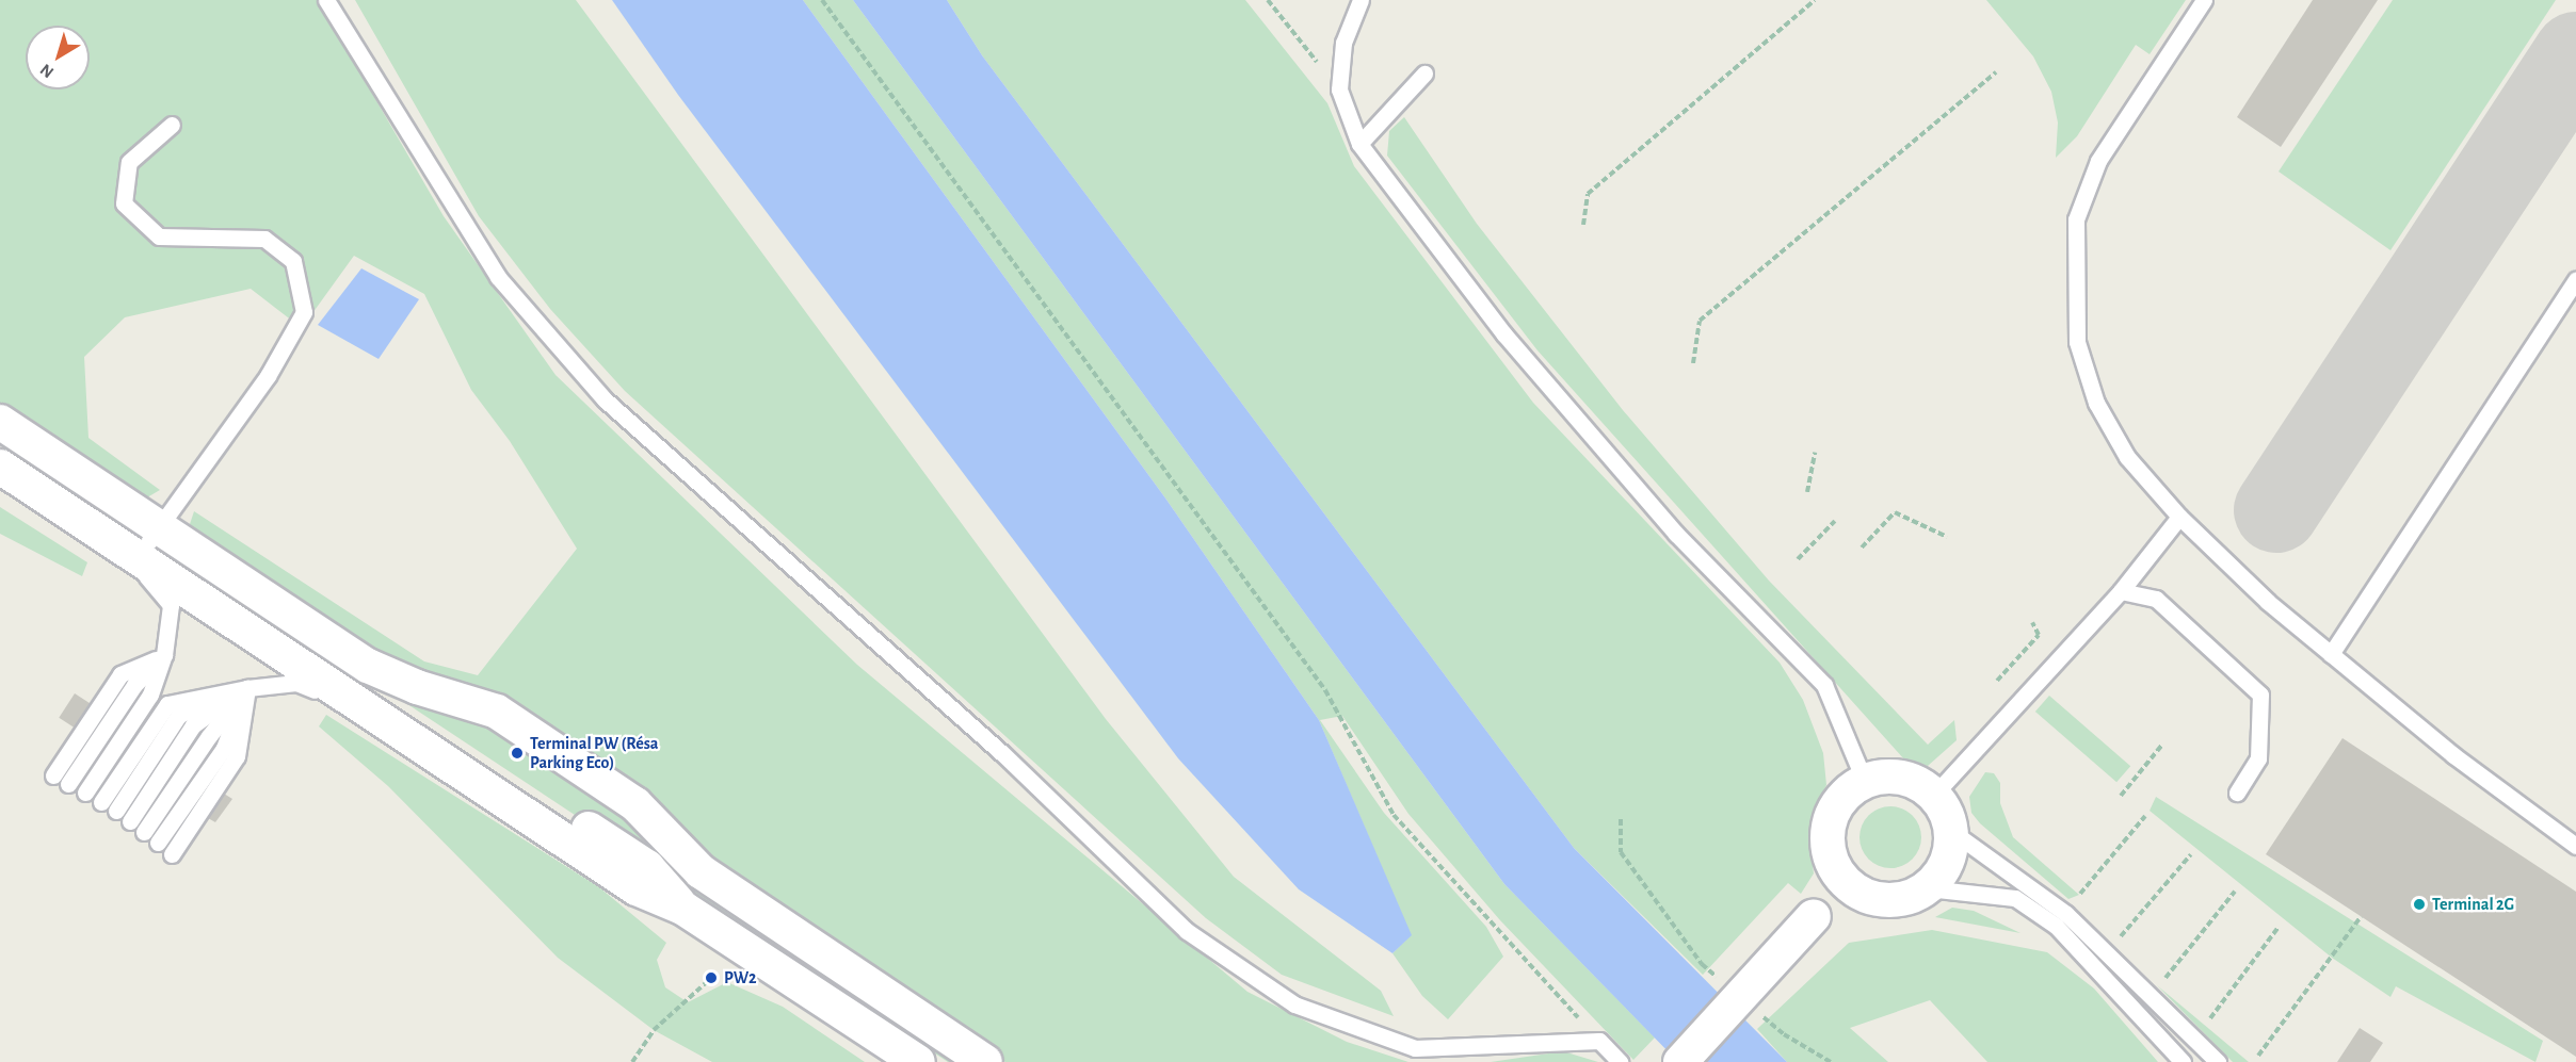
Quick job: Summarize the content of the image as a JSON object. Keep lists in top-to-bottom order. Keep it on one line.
{"places":["Terminal PW (Résa Parking Eco)","Terminal 2G","PW2"],"north":"bottom left"}
